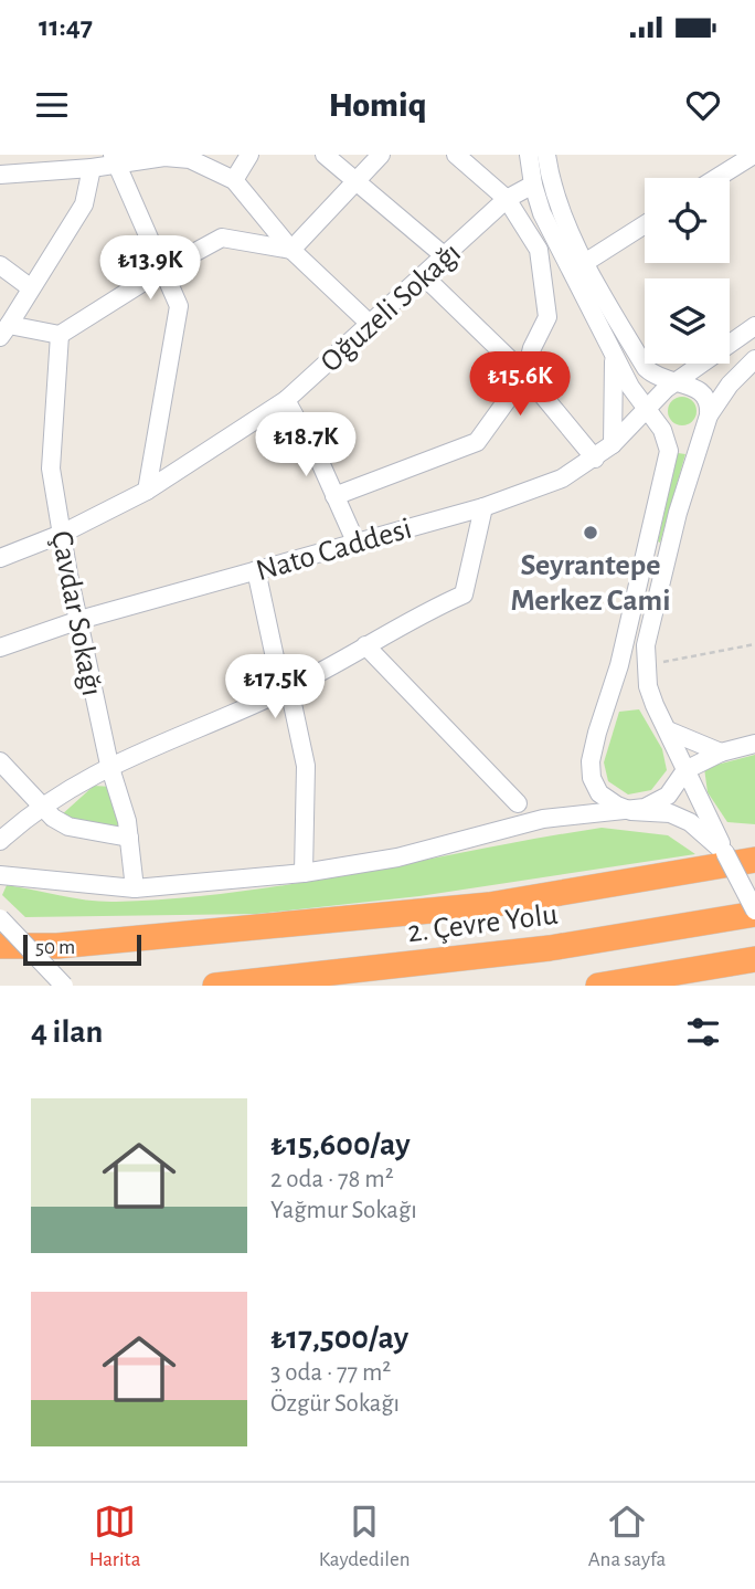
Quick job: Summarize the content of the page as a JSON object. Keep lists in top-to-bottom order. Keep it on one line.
{"streets":{"highway":["2. Çevre Yolu"],"street":["Oğuzeli Sokağı","Nato Caddesi","Çavdar Sokağı"]},"crossings":[["Oğuzeli Sokağı","Çavdar Sokağı"],["Nato Caddesi","Çavdar Sokağı"]],"places":["Seyrantepe Merkez Cami"],"scale_bar":"50 m","page":{"status":"11:47","header":"Homiq","price":["₺13.9K","₺15.6K","₺18.7K","₺17.5K"],"scale":"50 m","heading":"4 ilan","list":[{"name":"₺15,600/ay","note":"2 oda · 78 m² · Yağmur Sokağı"},{"name":"₺17,500/ay","note":"3 oda · 77 m² · Özgür Sokağı"}],"tabs":["Harita","Kaydedilen","Ana sayfa"]}}
